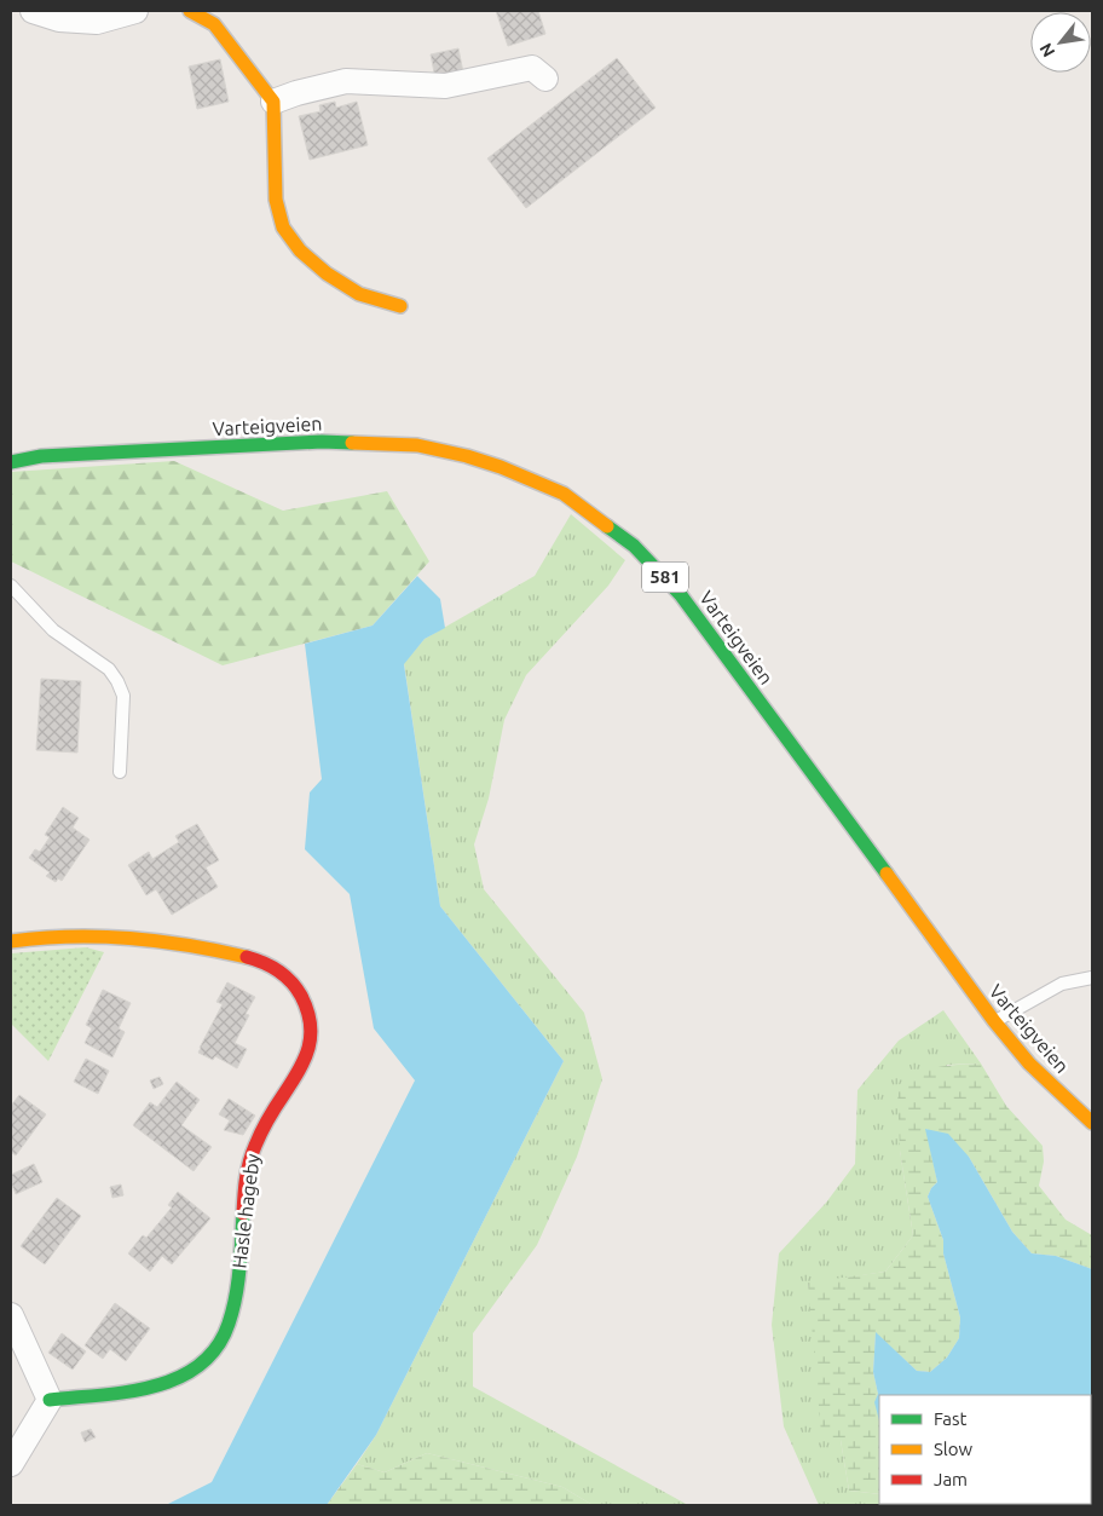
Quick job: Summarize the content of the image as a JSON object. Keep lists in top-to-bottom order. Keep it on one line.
{"streets":{"main road":["Varteigveien","581","Hasle hageby"]},"legend":["Fast","Slow","Jam"],"north":"bottom left"}
